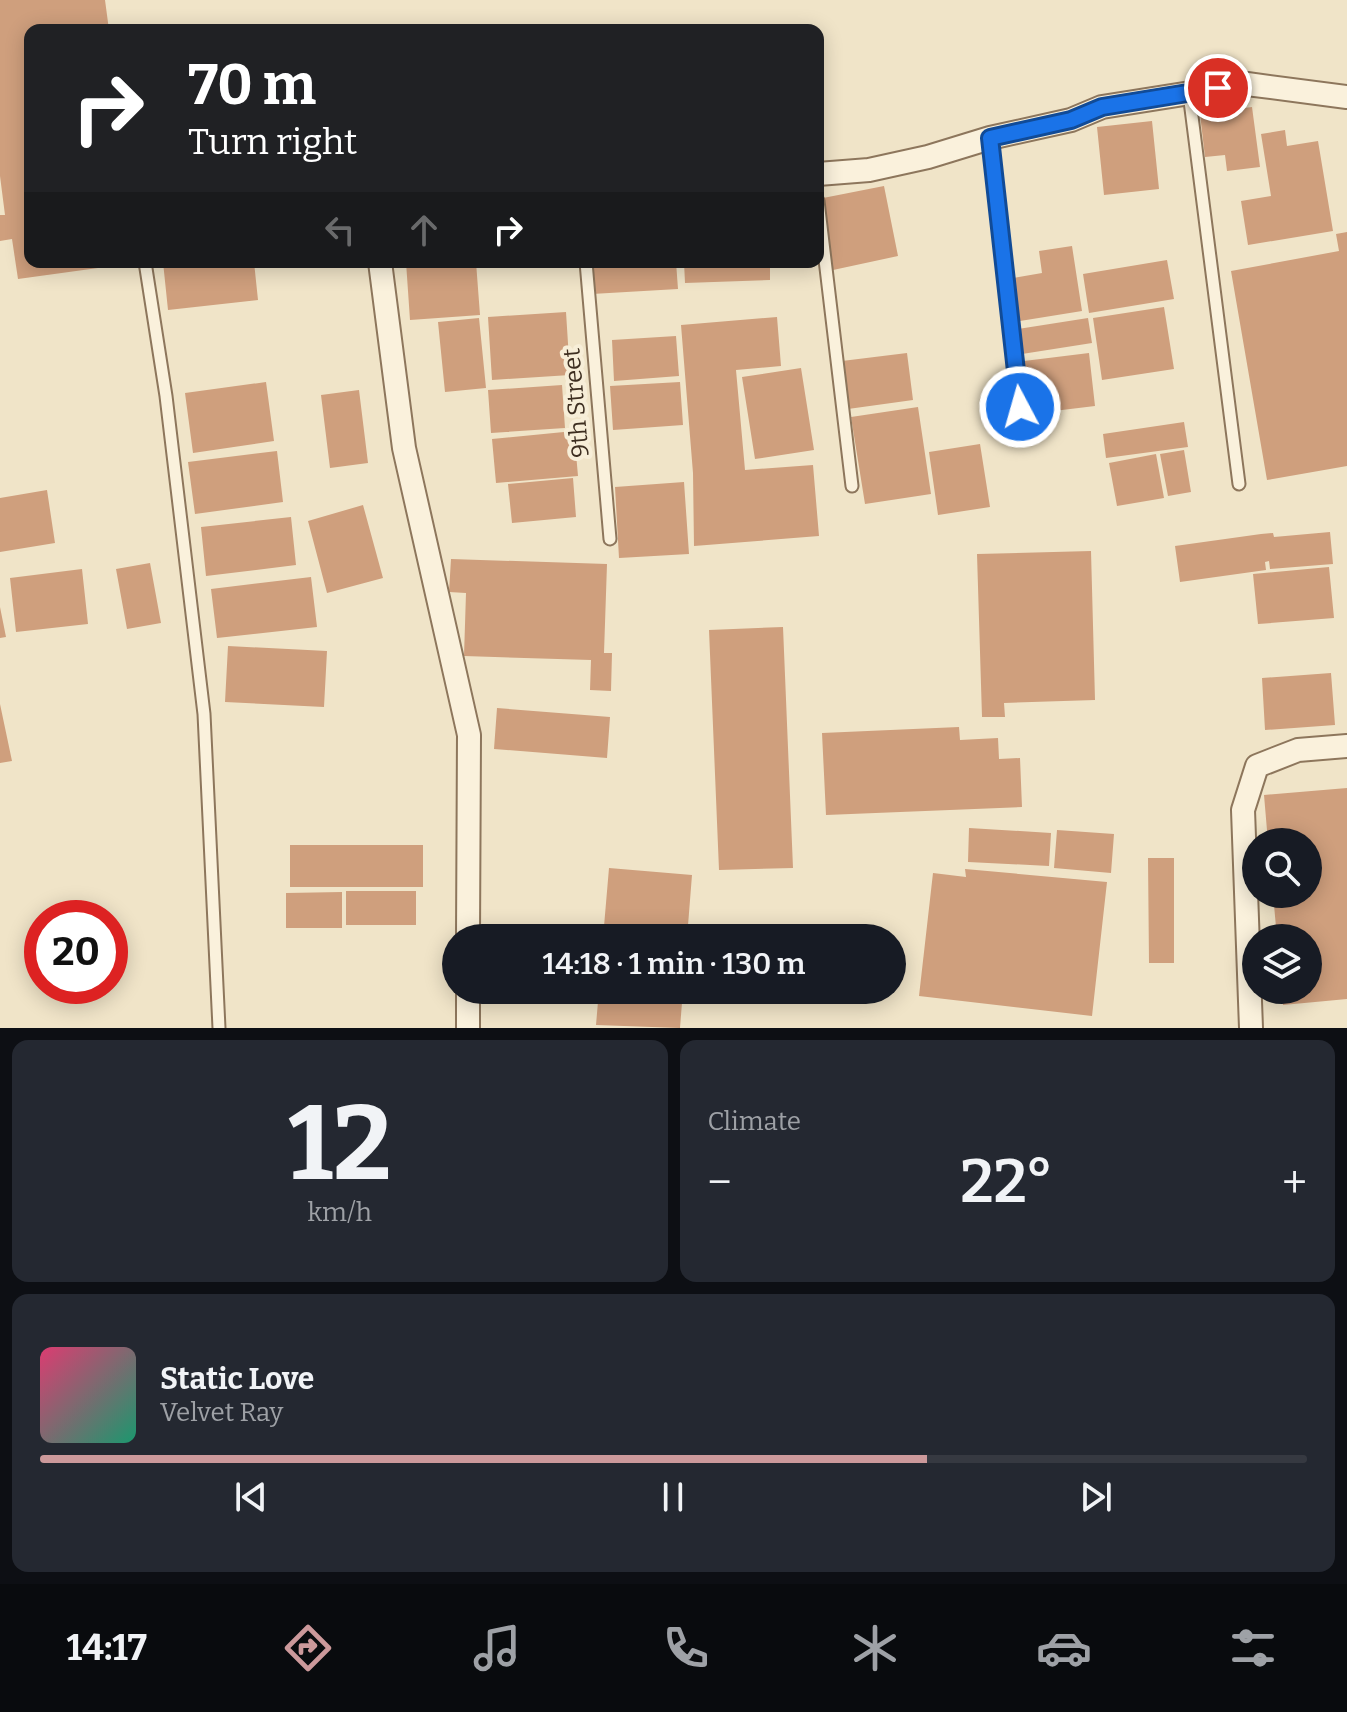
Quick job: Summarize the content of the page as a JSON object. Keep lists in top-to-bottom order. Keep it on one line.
{"streets":{"lane":["9th Street"]},"page":{"turn":["70 m","Turn right"],"limit":"20","trip":"14:18 · 1 min · 130 m","tile":[["12","km/h"],"Climate"],"heat":["−","22°","+"],"song":["Static Love","Velvet Ray"],"tabs":"14:17"}}
